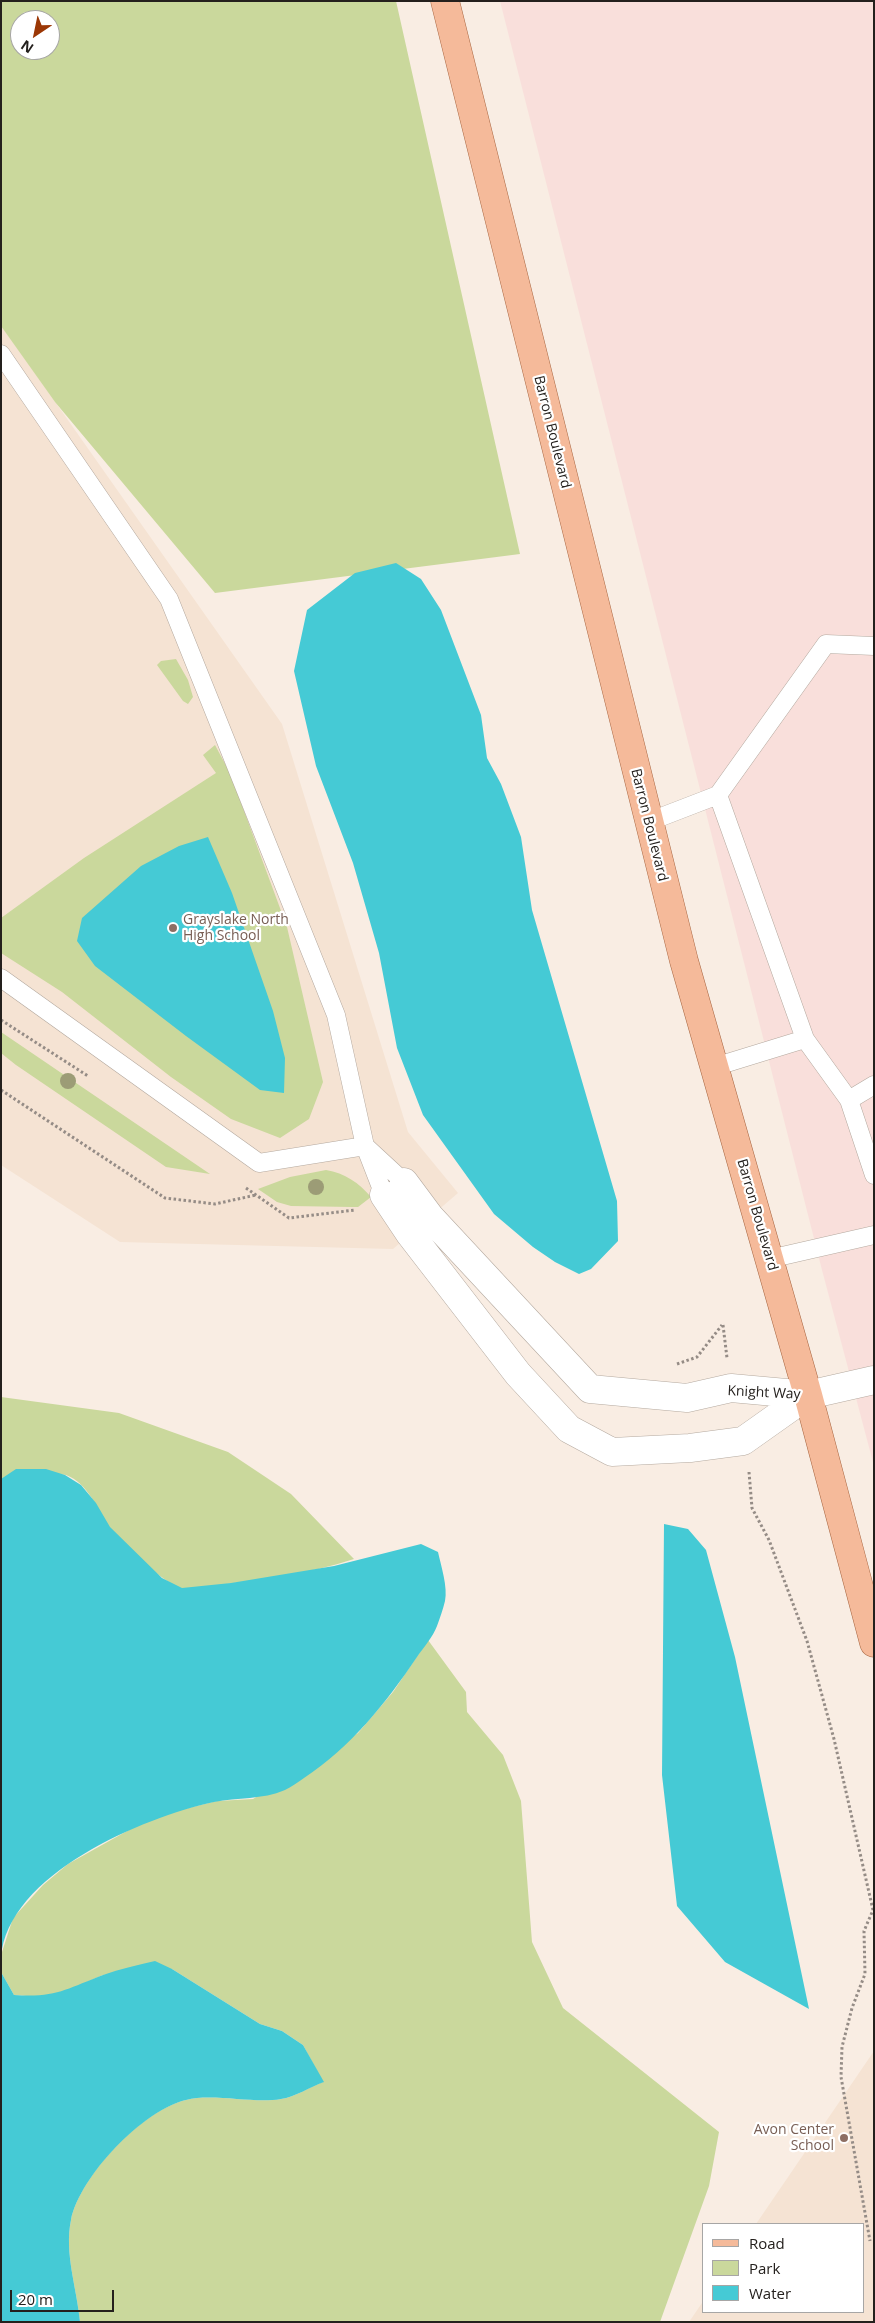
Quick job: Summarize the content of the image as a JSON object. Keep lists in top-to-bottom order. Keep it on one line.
{"streets":{"main road":["Barron Boulevard"],"street":["Knight Way"]},"crossings":[["Barron Boulevard","Knight Way"]],"places":["Grayslake North High School","Avon Center School"],"legend":["Road","Park","Water"],"scale_bar":"20 m","north":"bottom left"}
